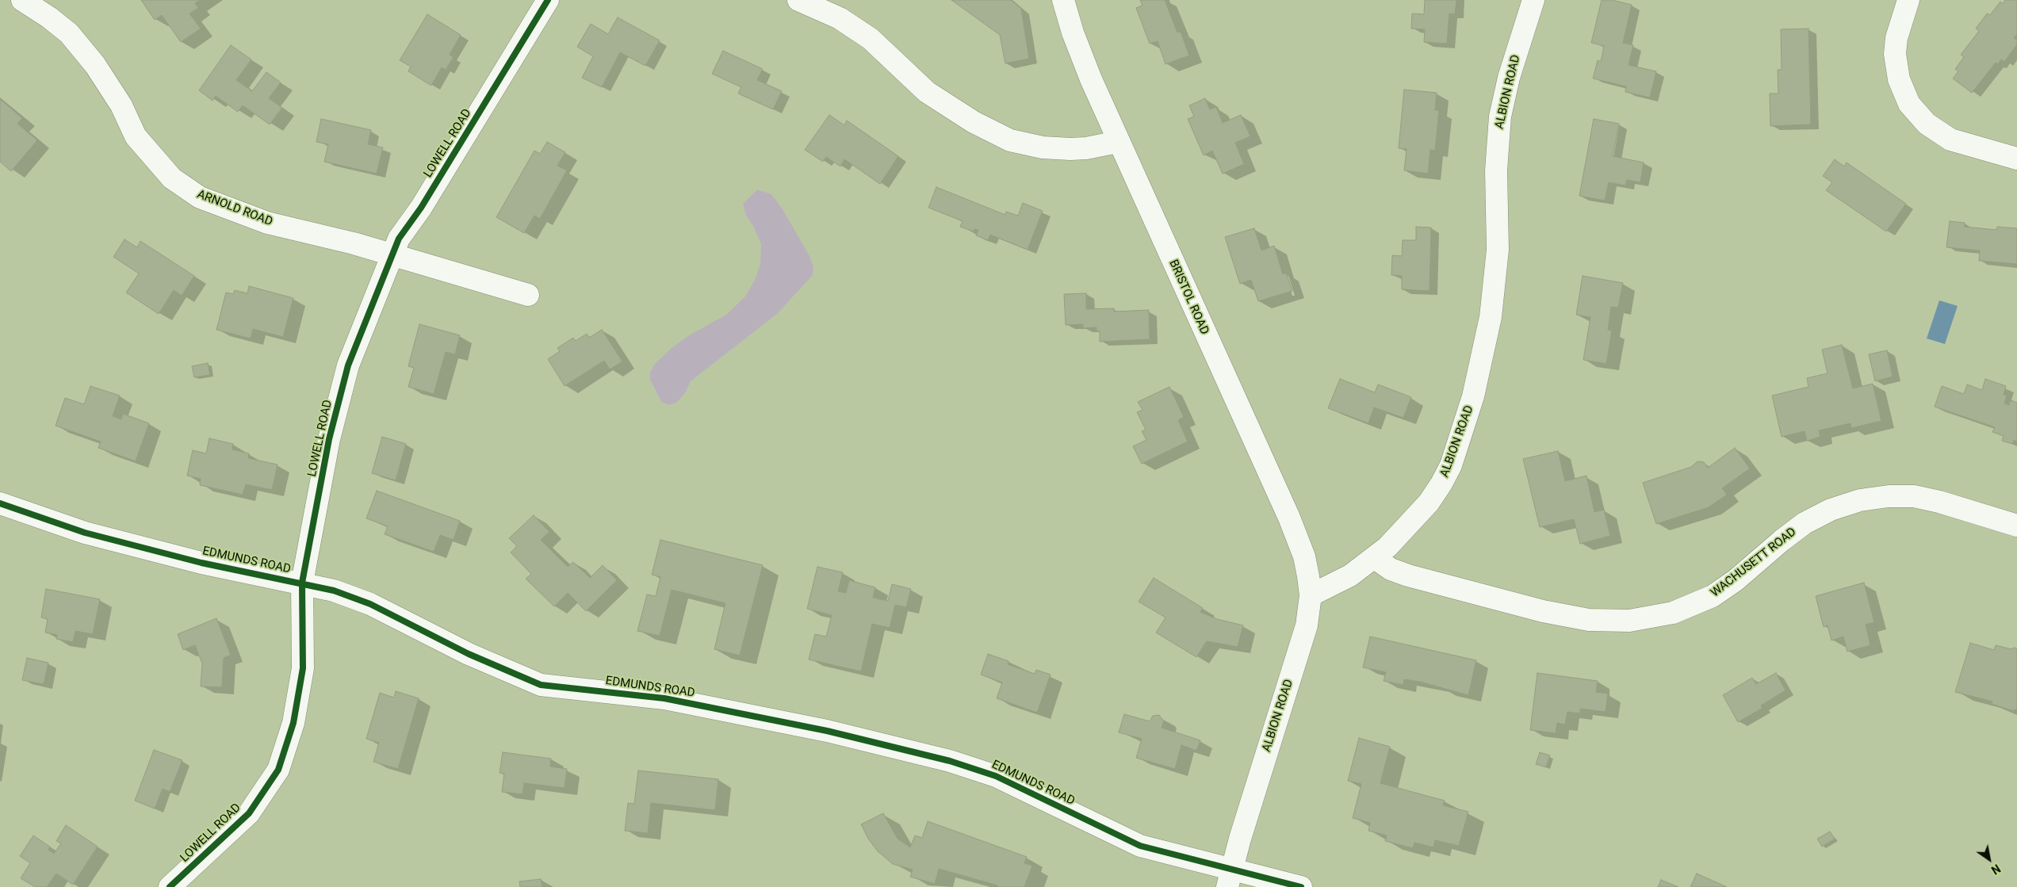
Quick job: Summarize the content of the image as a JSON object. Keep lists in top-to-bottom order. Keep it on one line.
{"streets":{"street":["ALBION ROAD","LOWELL ROAD","ARNOLD ROAD","BRISTOL ROAD","EDMUNDS ROAD","WACHUSETT ROAD"]},"crossings":[["ALBION ROAD","BRISTOL ROAD"],["ALBION ROAD","EDMUNDS ROAD"],["ALBION ROAD","WACHUSETT ROAD"],["LOWELL ROAD","ARNOLD ROAD"],["LOWELL ROAD","EDMUNDS ROAD"]],"north":"bottom right"}
